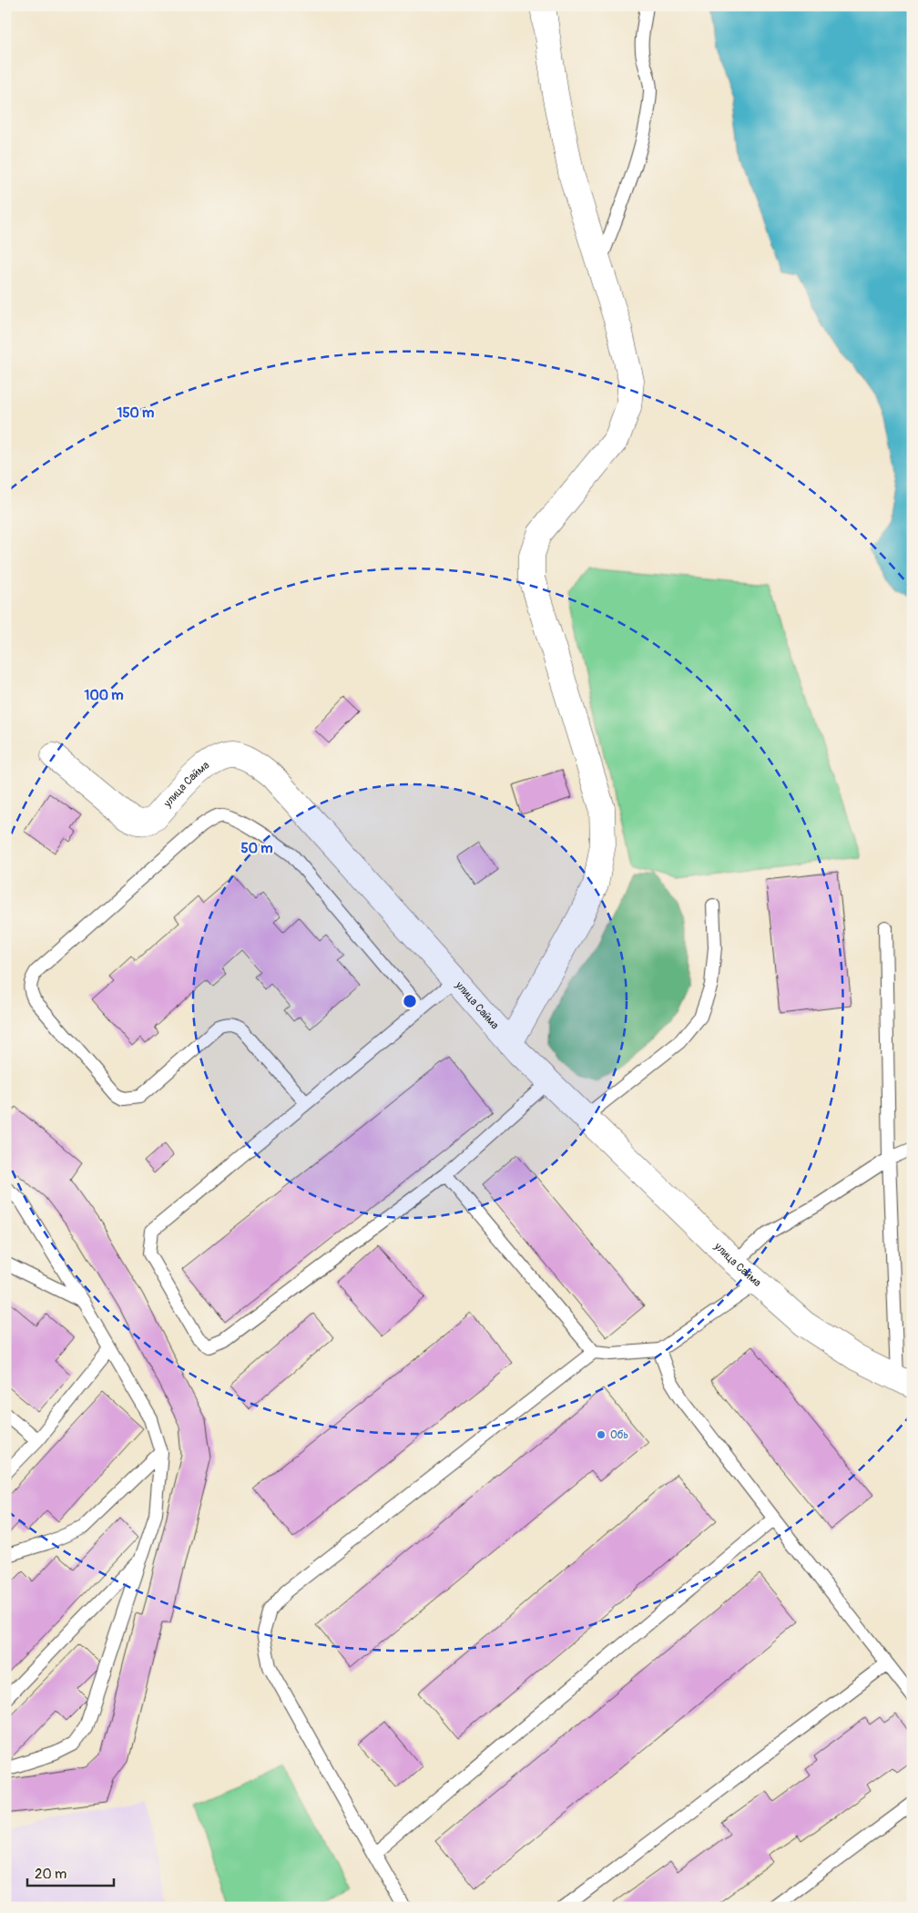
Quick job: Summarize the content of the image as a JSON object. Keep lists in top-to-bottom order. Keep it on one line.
{"streets":{"street":["улица Сайма"]},"places":["Обь"],"scale_bar":"20 m","rings":["150 m","100 m","50 m"]}
